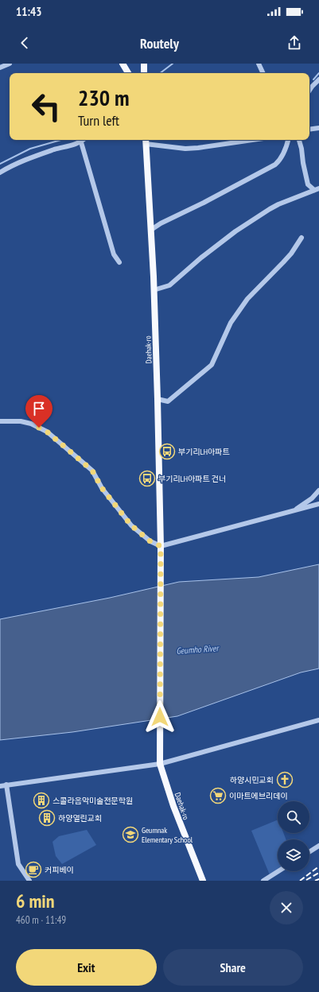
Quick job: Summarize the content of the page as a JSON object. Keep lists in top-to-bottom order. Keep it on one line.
{"streets":{"main road":["Daehak-ro"]},"water":["Geumho River"],"places":{"bus stop":["부기리LH아파트","부기리LH아파트 건너"],"church":["하양시민교회"],"supermarket":["이마트에브리데이"],"building":["스콜라음악미술전문학원","하양열린교회"],"school or university":["Geumnak Elementary School"],"cafe":["커피베이"]},"page":{"status":"11:43","header":"Routely","turn":["230 m","Turn left"],"heading":["6 min","460 m · 11:49"],"buttons":["Exit","Share"]}}
